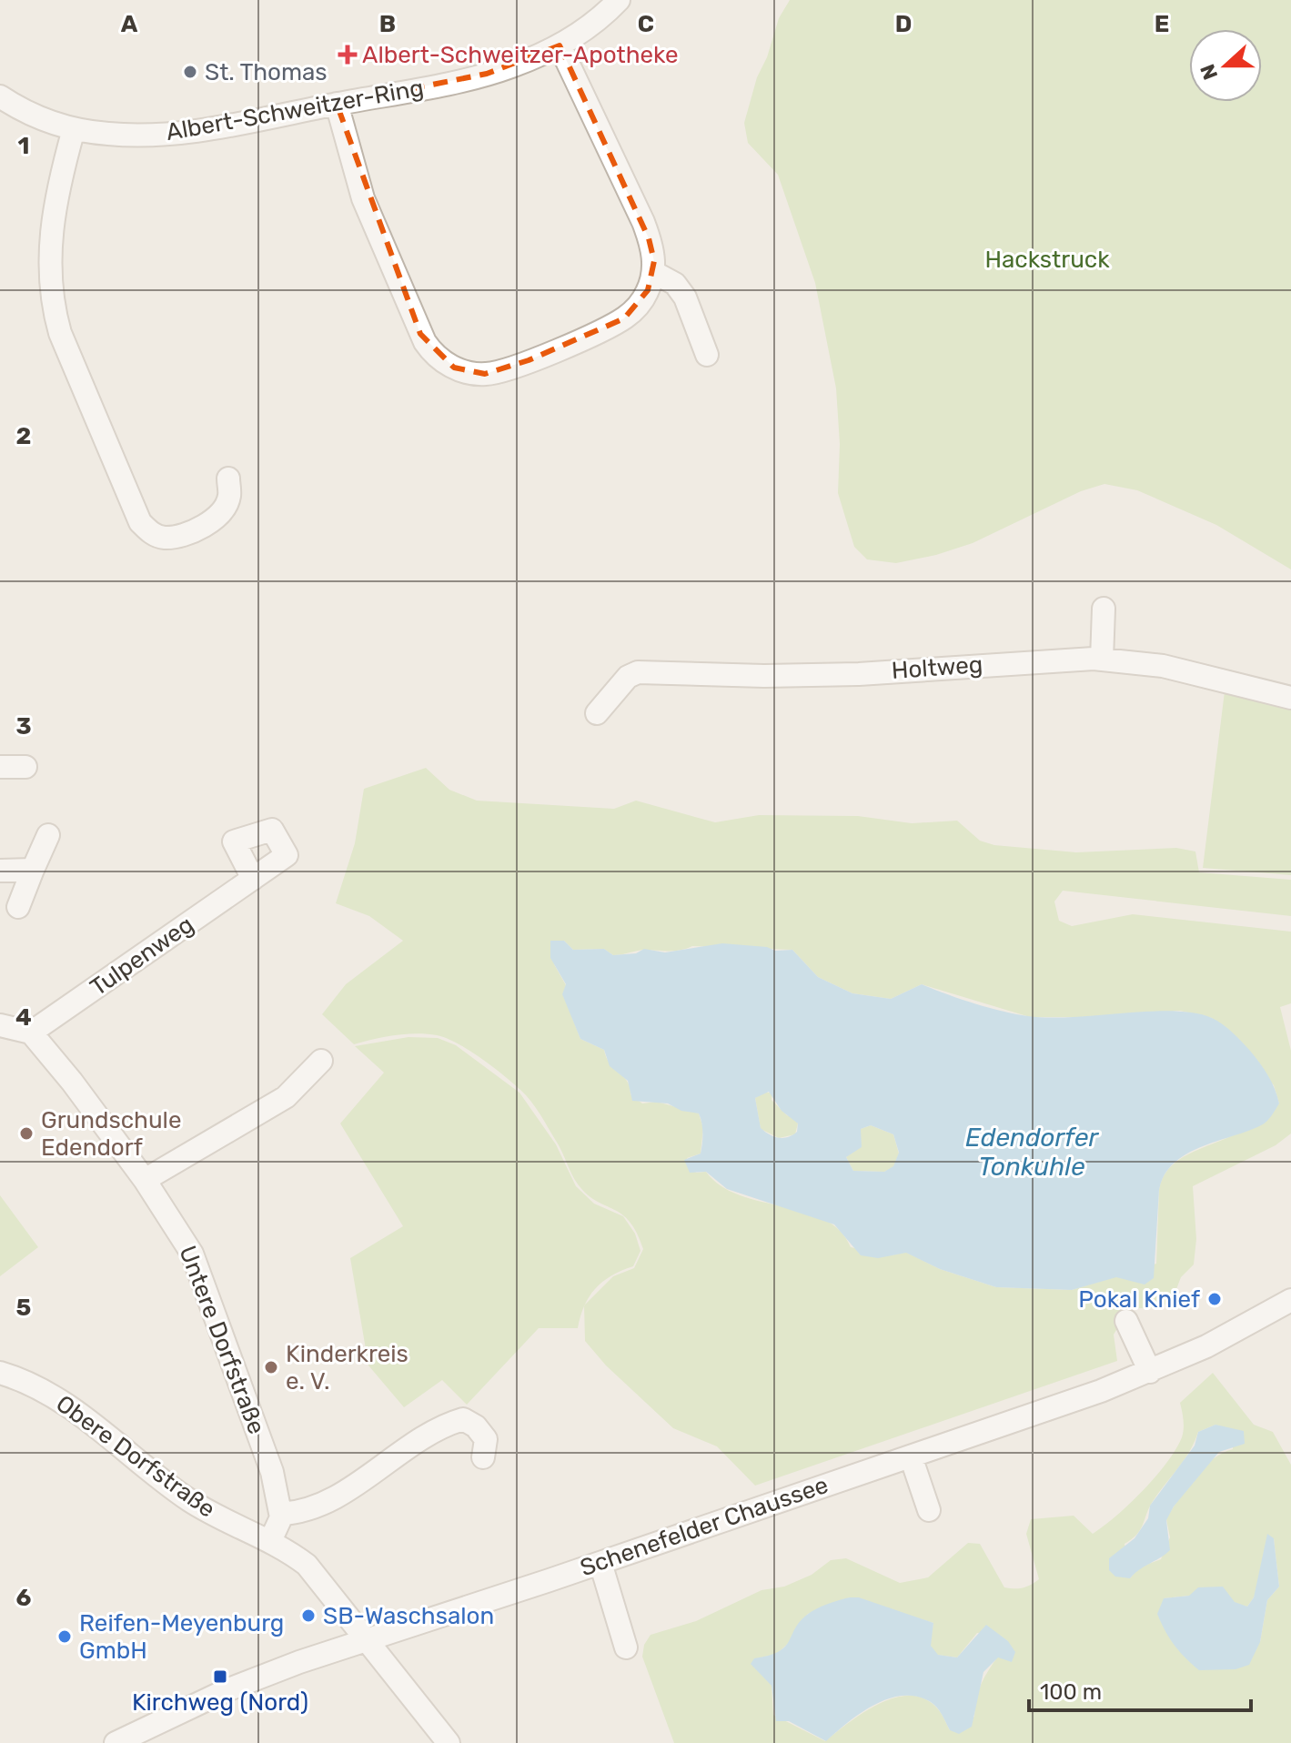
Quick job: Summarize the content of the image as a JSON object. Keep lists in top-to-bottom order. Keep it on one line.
{"streets":{"street":["Albert-Schweitzer-Ring","Holtweg","Tulpenweg","Untere Dorfstraße","Obere Dorfstraße","Schenefelder Chaussee"]},"crossings":[["Tulpenweg","Untere Dorfstraße"]],"water":["Edendorfer Tonkuhle"],"parks":["Hackstruck"],"places":{"health":["Albert-Schweitzer-Apotheke"],"other":["St. Thomas","Grundschule Edendorf","Pokal Knief","Kinderkreis e. V.","SB-Waschsalon","Reifen-Meyenburg GmbH"],"transit":["Kirchweg (Nord)"]},"scale_bar":"100 m","north":"left","grid":{"columns":["A","B","C","D","E"],"rows":["1","2","3","4","5","6"]}}
